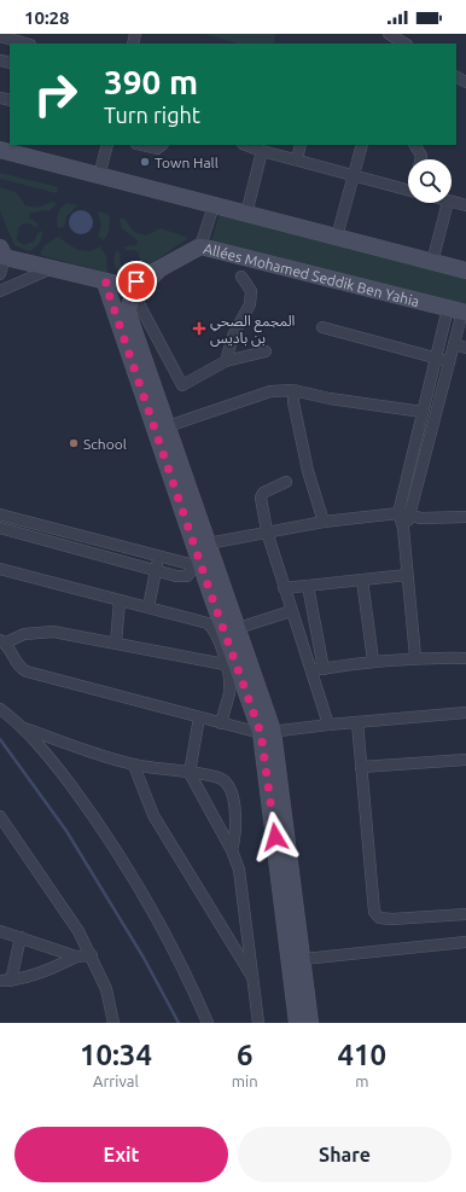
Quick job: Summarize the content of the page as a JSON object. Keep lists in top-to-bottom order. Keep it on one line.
{"streets":{"street":["Allées Mohamed Seddik Ben Yahia"]},"places":{"other":["Town Hall","School"],"health":["المجمع الصحي بن باديس"]},"page":{"status":"10:28","turn":["390 m","Turn right"],"eta":["10:34","Arrival","6","min","410","m"],"buttons":["Exit","Share"]}}
